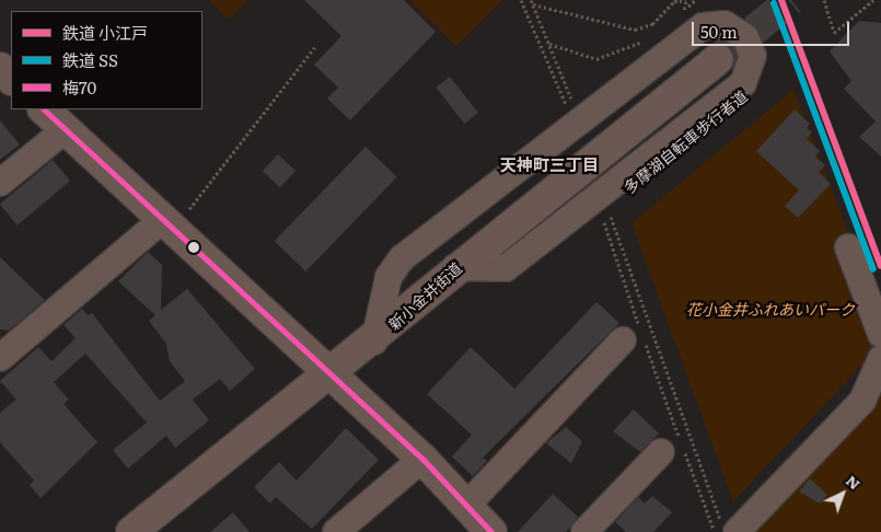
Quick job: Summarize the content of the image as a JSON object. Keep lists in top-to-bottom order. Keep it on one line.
{"streets":{"main road":["新小金井街道"],"path":["多摩湖自転車歩行者道"]},"districts":["天神町三丁目"],"parks":["花小金井ふれあいパーク"],"lines":["rail line 小江戸","rail line SS","transit line 梅70"],"legend":["鉄道 小江戸","鉄道 SS","梅70"],"scale_bar":"50 m","north":"top right"}
